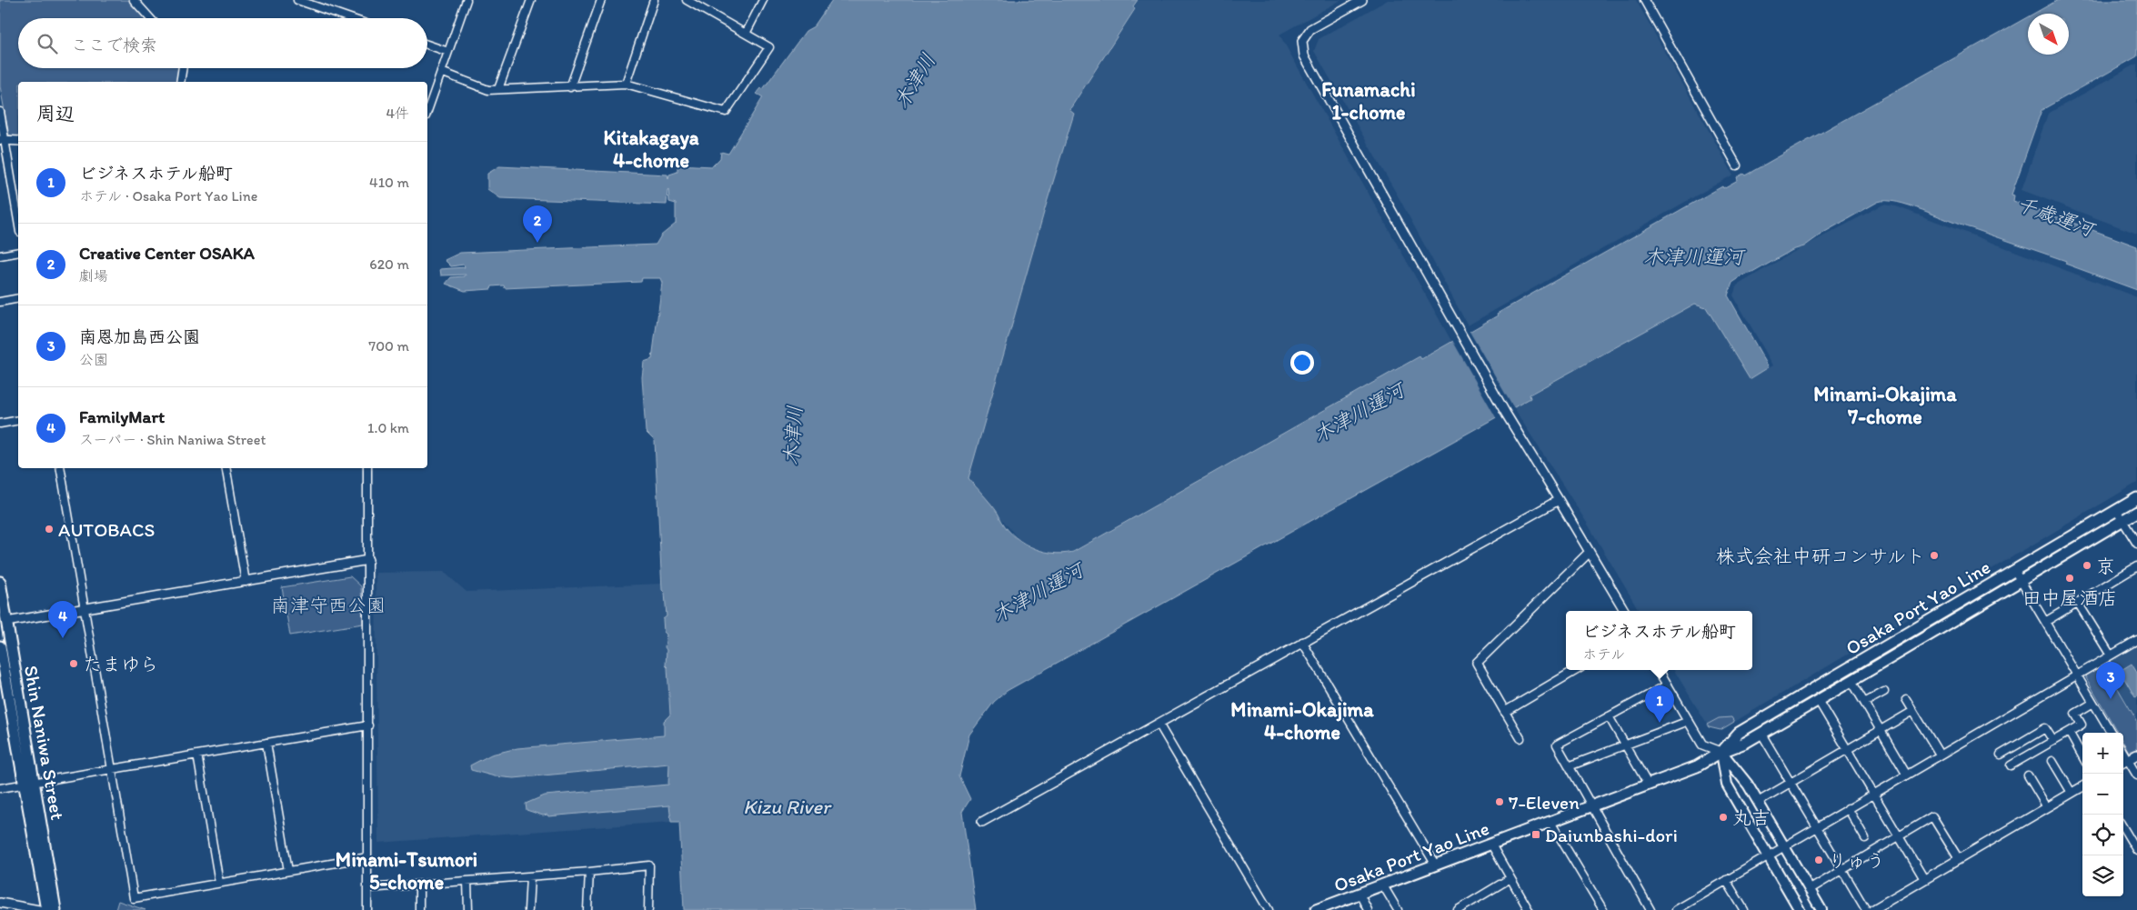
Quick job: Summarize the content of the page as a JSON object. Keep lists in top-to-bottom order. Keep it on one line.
{"streets":{"main road":["Osaka Port Yao Line","Shin Naniwa Street"]},"districts":["Funamachi 1-chome","Kitakagaya 4-chome","Minami-Okajima 7-chome","Minami-Okajima 4-chome","Minami-Tsumori 5-chome"],"water":["木津川","千歳運河","木津川運河","Kizu River"],"parks":["南津守西公園"],"places":{"other":["AUTOBACS","株式会社中研コンサルト","京","田中屋酒店","たまゆら","7-Eleven","丸吉","りゅう"],"transit":["Daiunbashi-dori"]},"north":"bottom right","page":{"search":"ここで検索","heading":["周辺","4件"],"list":[{"mark":"1","name":"ビジネスホテル船町","note":"ホテル · Osaka Port Yao Line","value":"410 m"},{"mark":"2","name":"Creative Center OSAKA","note":"劇場","value":"620 m"},{"mark":"3","name":"南恩加島西公園","note":"公園","value":"700 m"},{"mark":"4","name":"FamilyMart","note":"スーパー · Shin Naniwa Street","value":"1.0 km"}],"pins":["2","4","3","1"],"popup":["ビジネスホテル船町","ホテル"],"map_buttons":["+","−"]}}
